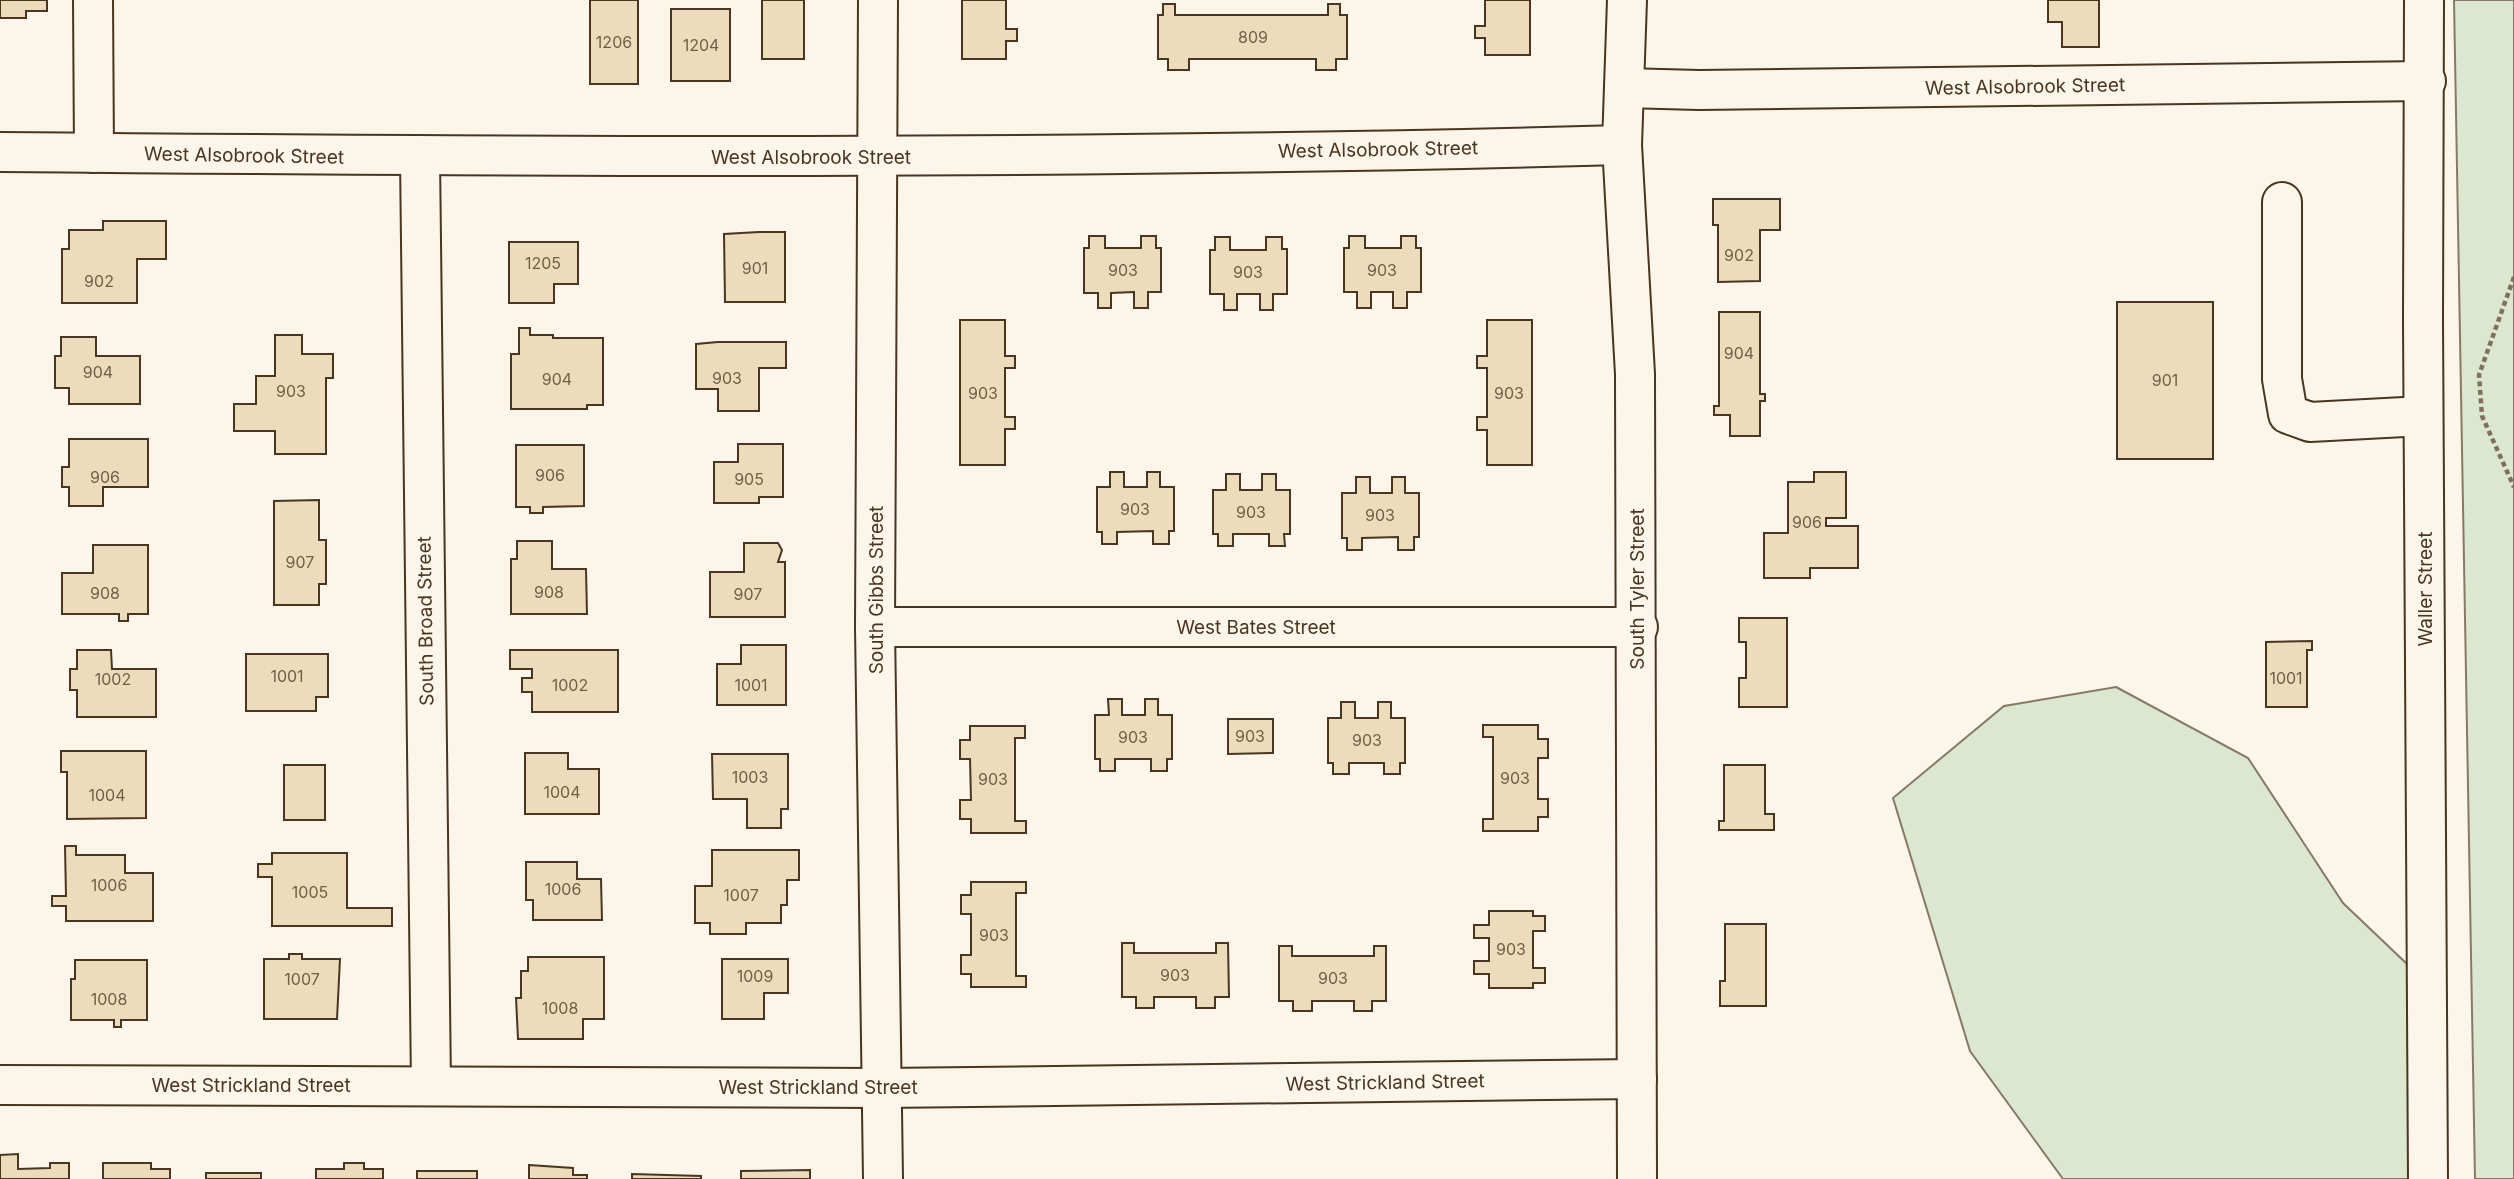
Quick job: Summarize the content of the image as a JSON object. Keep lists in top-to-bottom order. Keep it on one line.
{"streets":{"street":["West Alsobrook Street","South Tyler Street","Waller Street","South Gibbs Street","South Broad Street","West Bates Street","West Strickland Street"]},"crossings":[["West Alsobrook Street","South Tyler Street"],["West Alsobrook Street","Waller Street"],["West Alsobrook Street","South Gibbs Street"],["West Alsobrook Street","South Broad Street"],["South Tyler Street","West Bates Street"],["South Tyler Street","West Strickland Street"],["South Gibbs Street","West Bates Street"],["South Gibbs Street","West Strickland Street"],["South Broad Street","West Strickland Street"]],"house_numbers":["809","1206","1204","902","1205","901","903","903","903","902","904","904","903","904","901","903","903","903","906","906","905","903","903","903","906","907","908","908","907","1001","1001","1002","1002","1001","903","903","903","1003","903","903","1004","1004","1006","1006","1005","1007","903","903","903","1009","903","1007","1008","1008"]}
